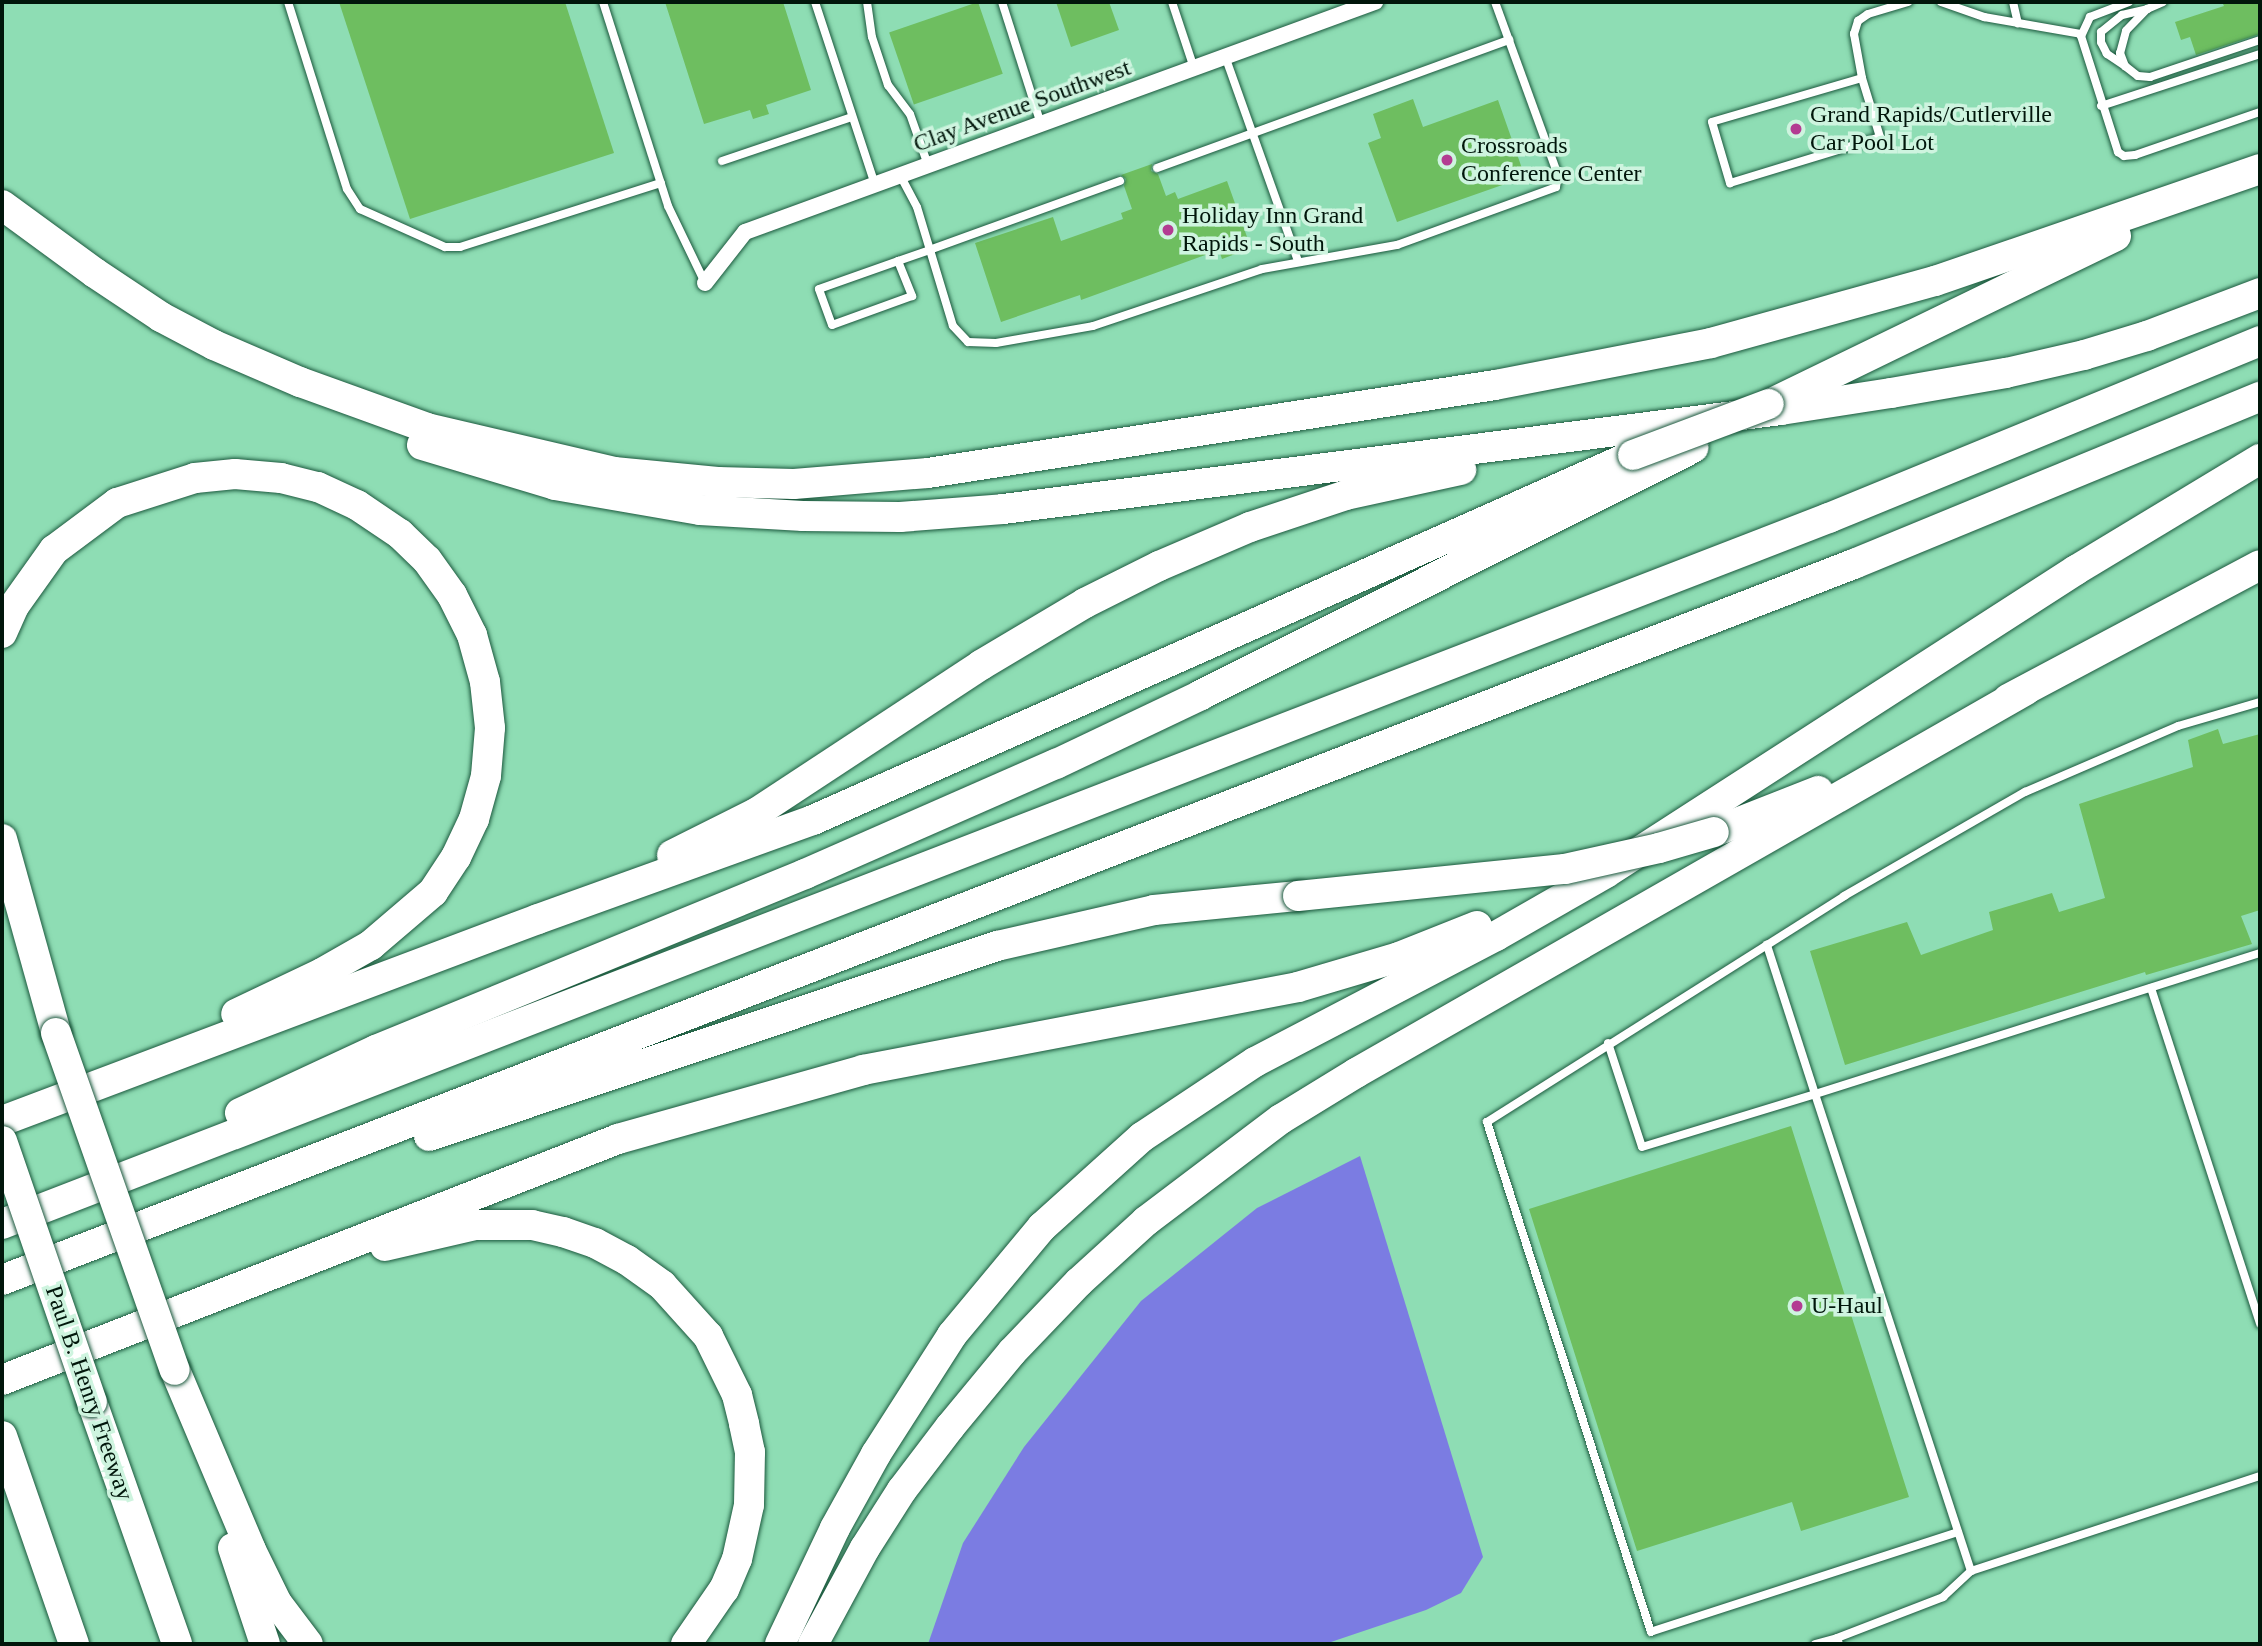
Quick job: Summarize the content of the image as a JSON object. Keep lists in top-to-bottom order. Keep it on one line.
{"streets":{"highway":["Paul B. Henry Freeway"],"street":["Clay Avenue Southwest"]},"places":["Grand Rapids/Cutlerville Car Pool Lot","Crossroads Conference Center","Holiday Inn Grand Rapids - South","U-Haul"]}
